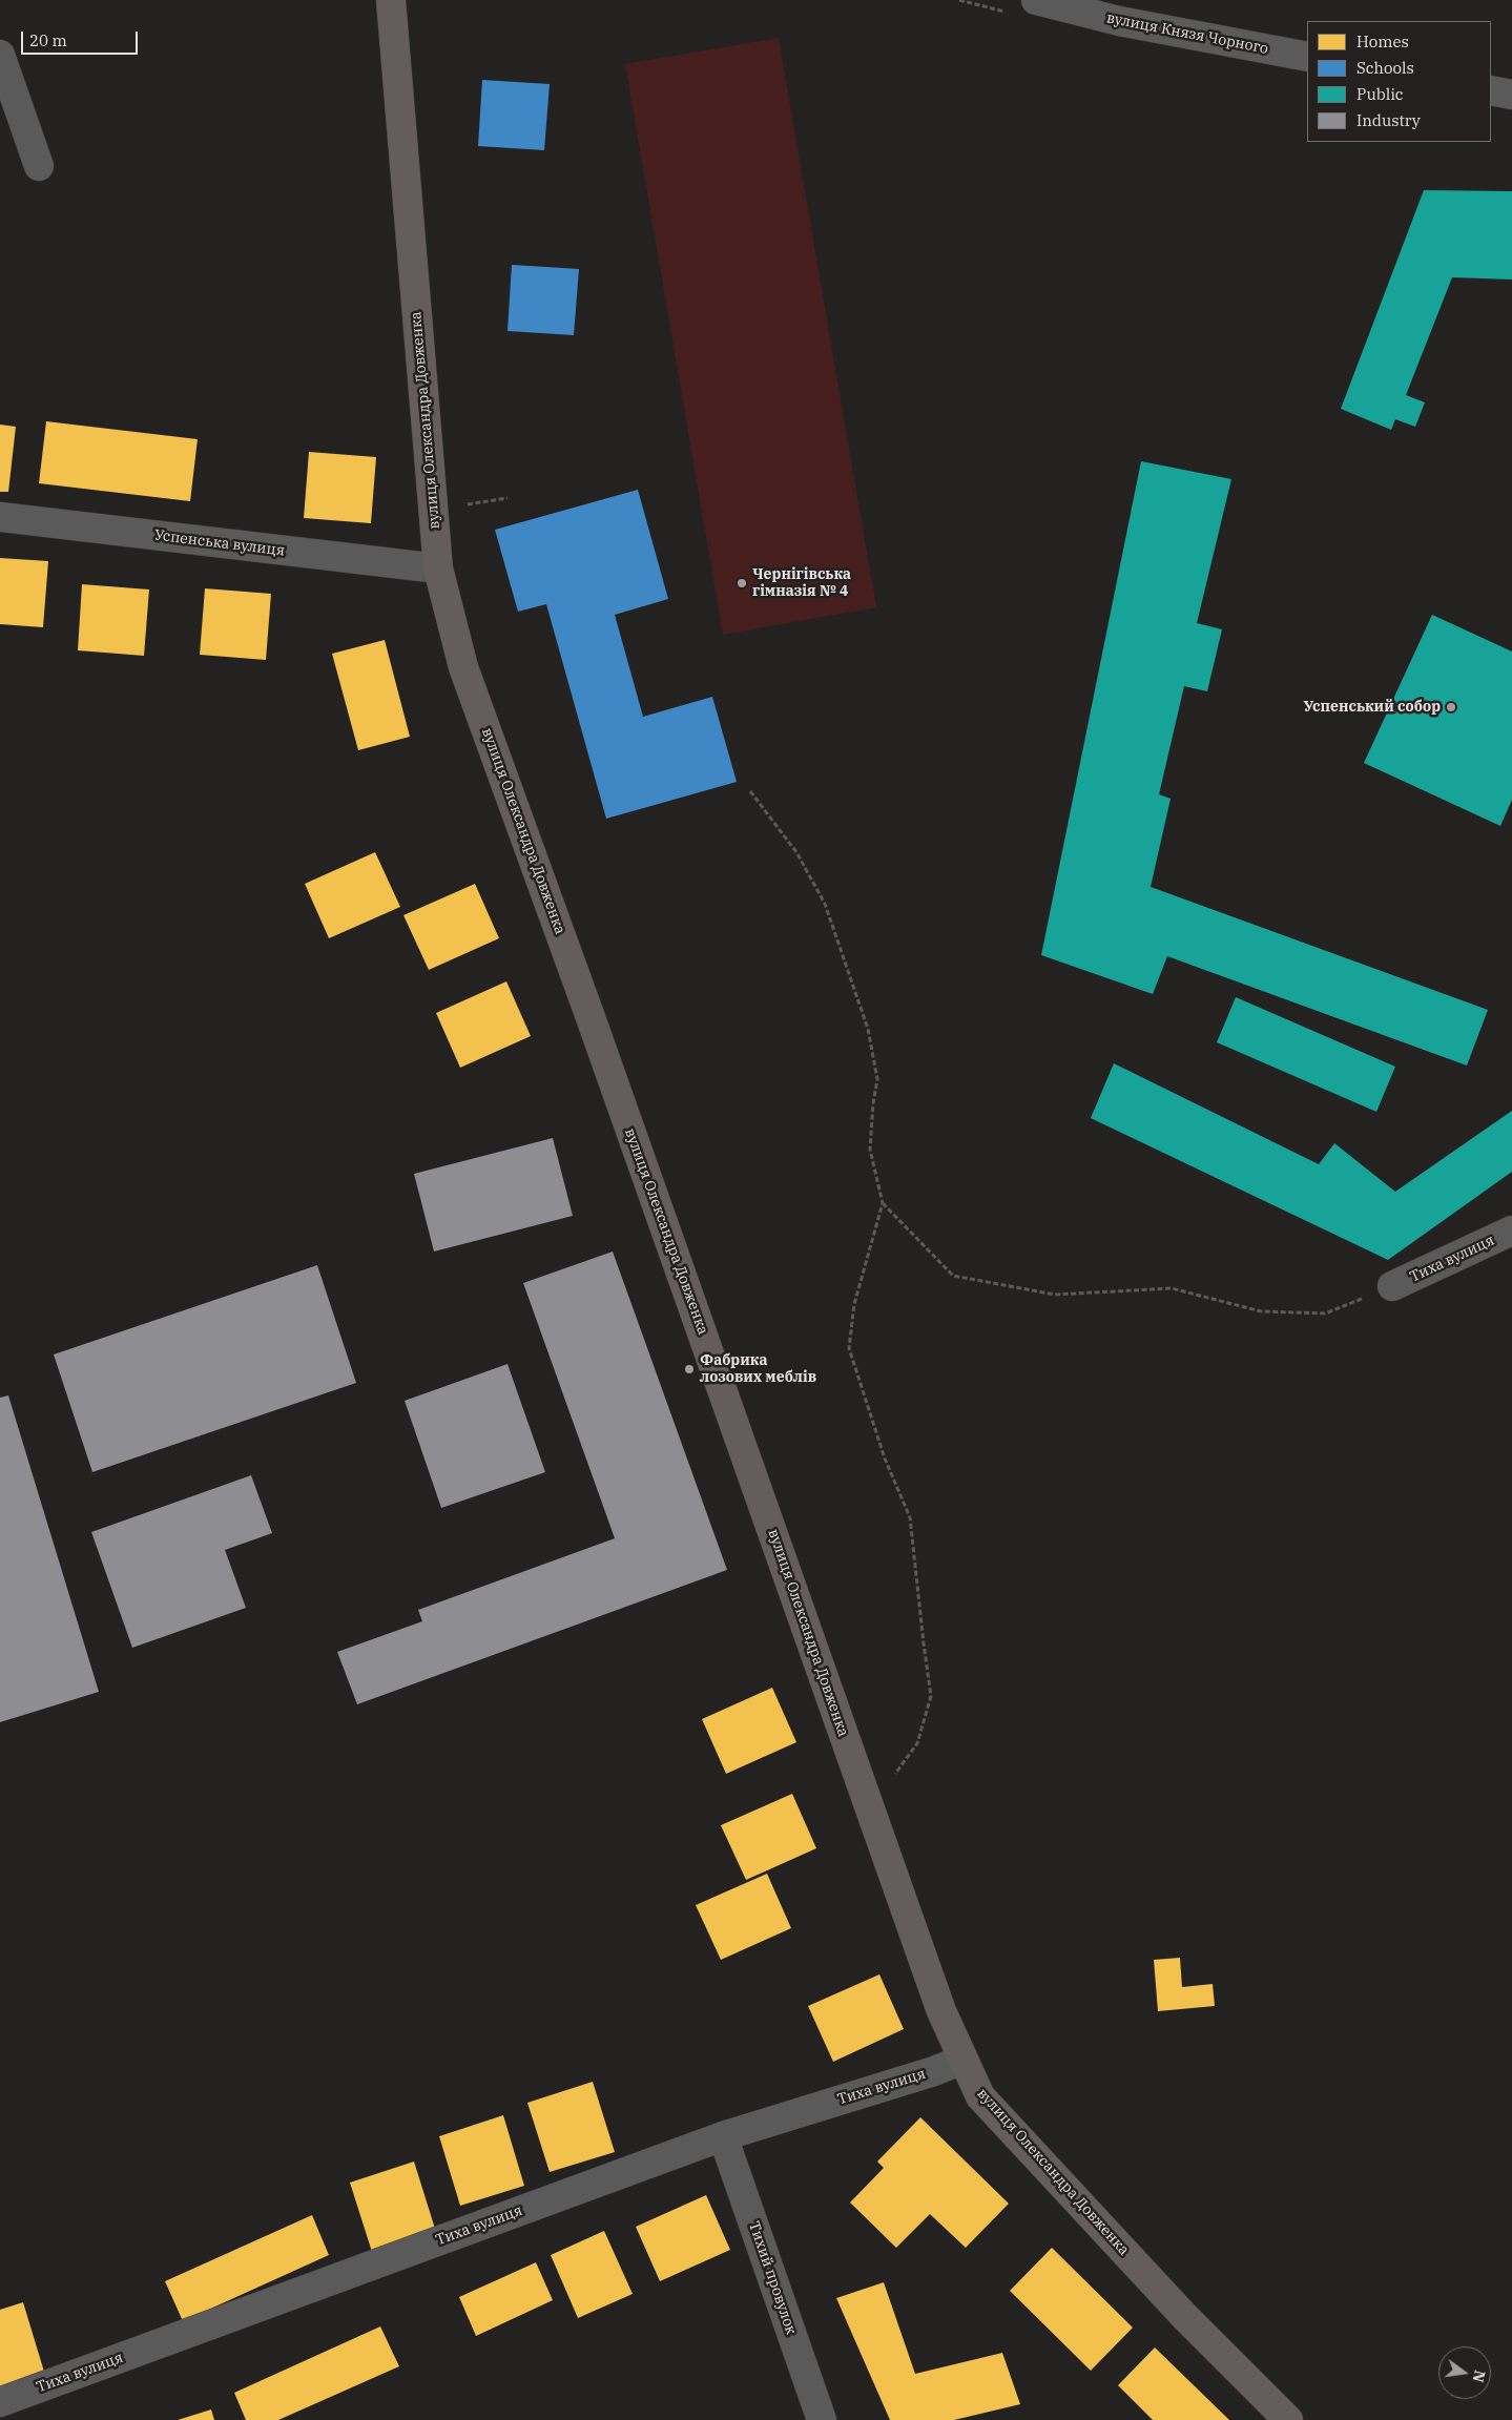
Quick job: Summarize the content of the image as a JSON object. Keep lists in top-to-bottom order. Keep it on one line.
{"streets":{"main road":["вулиця Олександра Довженка"],"street":["вулиця Князя Чорного","Успенська вулиця","Тиха вулиця","Тихий провулок"]},"crossings":[["вулиця Олександра Довженка","Успенська вулиця"],["вулиця Олександра Довженка","Тиха вулиця"],["Тиха вулиця","Тихий провулок"]],"places":["Чернігівська гімназія № 4","Успенський собор","Фабрика лозових меблів"],"legend":["Homes","Schools","Public","Industry"],"scale_bar":"20 m","north":"right"}
